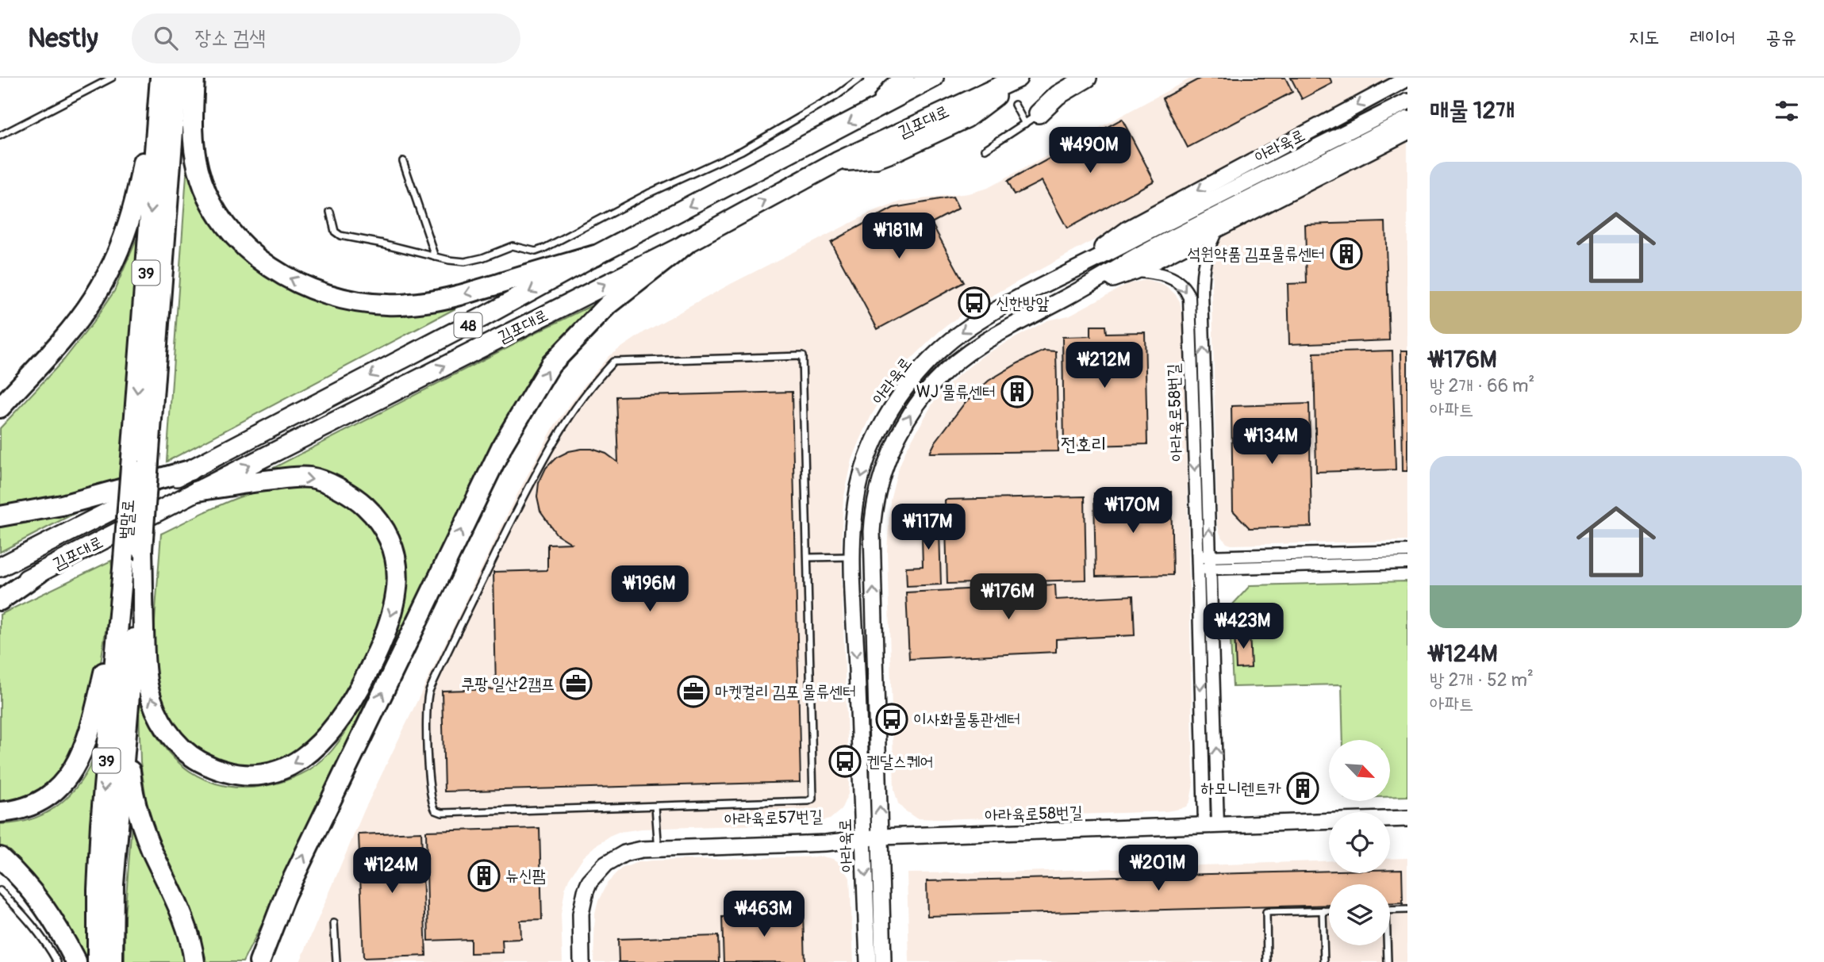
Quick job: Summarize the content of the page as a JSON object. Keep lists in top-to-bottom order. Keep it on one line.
{"streets":{"highway":["39","벌말로"],"main road":["김포대로","48"],"street":["아라육로","아라육로58번길","아라육로57번길"]},"crossings":[["아라육로","아라육로58번길"],["아라육로","아라육로57번길"],["39","벌말로"],["아라육로58번길","아라육로57번길"]],"districts":["전호리"],"places":{"building":["석원약품 김포물류센터","WJ 물류센터","하모니렌트카","뉴신팜"],"bus stop":["신한방앞","이사화물통관센터","켄달스퀘어"],"office":["쿠팡 일산2캠프","마켓컬리 김포 물류센터"]},"north":"bottom right","page":{"header":"Nestly","search":"장소 검색","nav":["지도","레이어","공유"],"heading":"매물 12개","price":["₩490M","₩181M","₩212M","₩134M","₩170M","₩117M","₩196M","₩176M","₩423M","₩201M","₩124M","₩463M"],"list":[{"name":"₩176M","note":"방 2개 · 66 m² · 아파트"},{"name":"₩124M","note":"방 2개 · 52 m² · 아파트"}]}}
